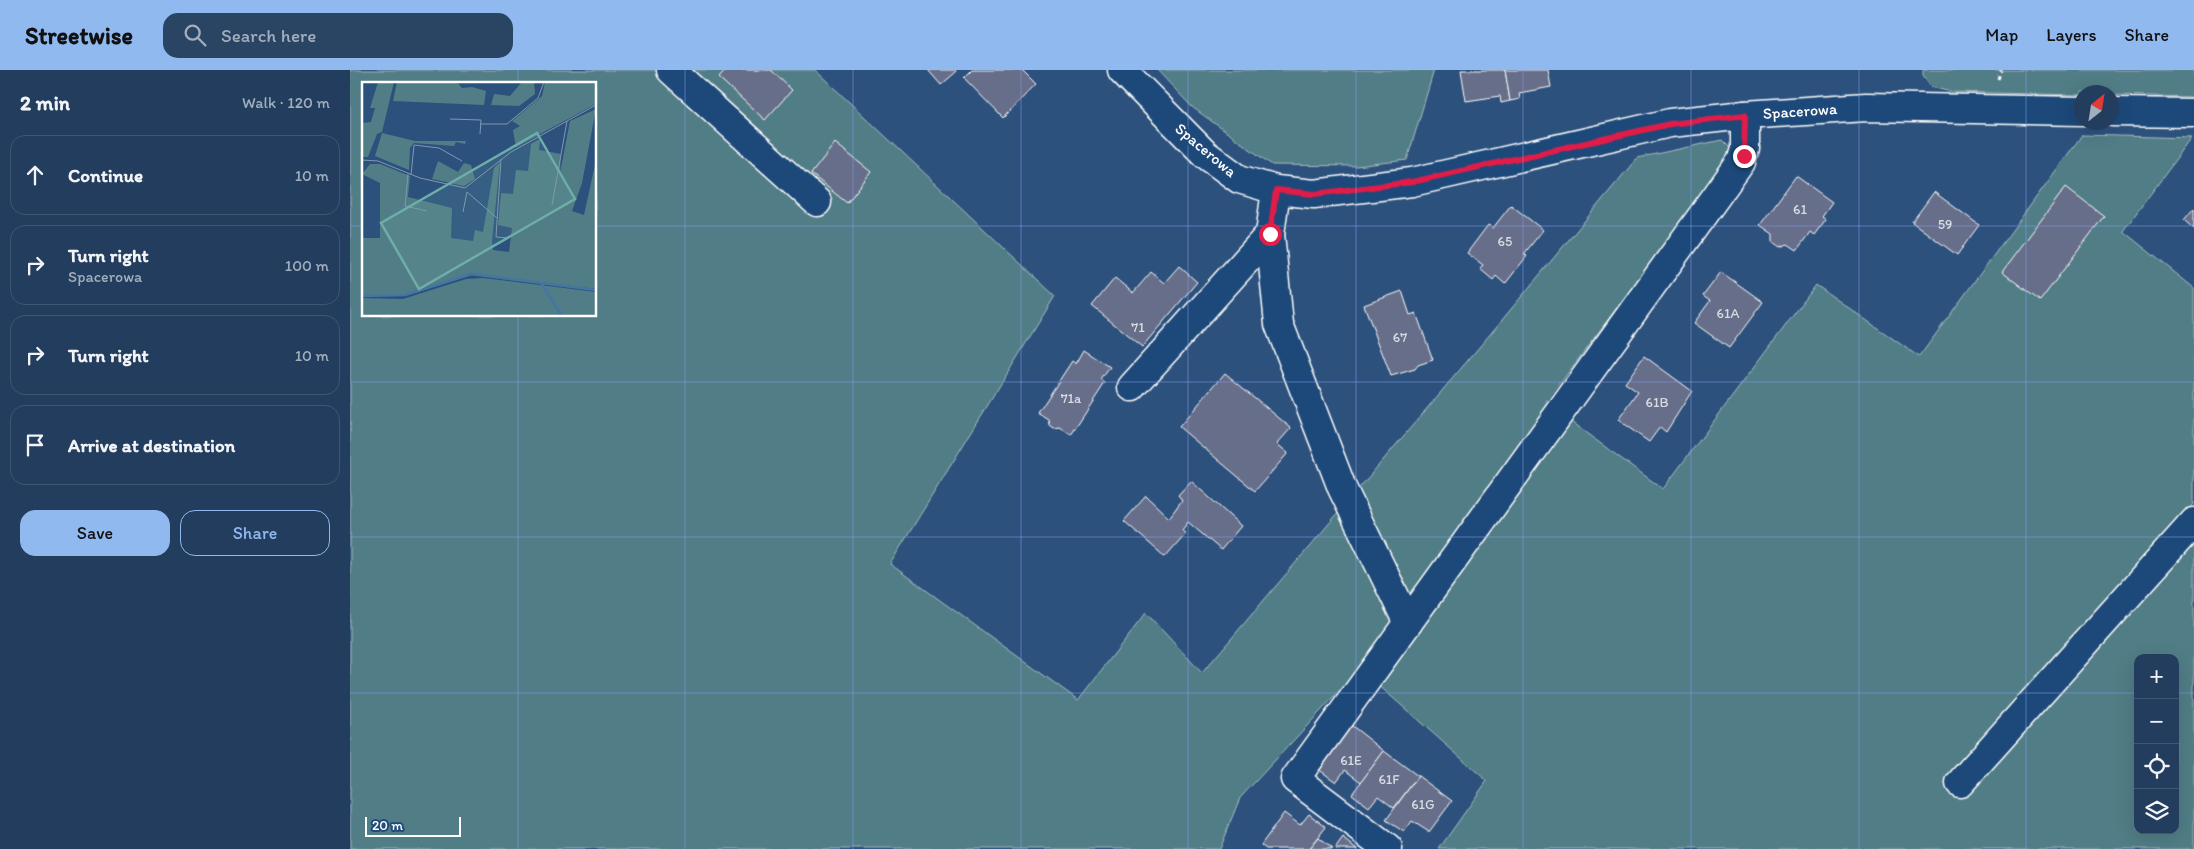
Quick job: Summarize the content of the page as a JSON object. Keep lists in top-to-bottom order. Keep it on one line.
{"streets":{"street":["Spacerowa"]},"house_numbers":["61","59","65","61A","71","67","71a","61B","61E","61F","61G"],"scale_bar":"20 m","north":"top right","page":{"header":"Streetwise","search":"Search here","nav":["Map","Layers","Share"],"heading":["2 min","Walk · 120 m"],"list":[["Continue","10 m"],["Turn right","Spacerowa","100 m"],["Turn right","10 m"],"Arrive at destination"],"buttons":["Save","Share"],"map_buttons":["+","−"],"scale":"20 m"}}
